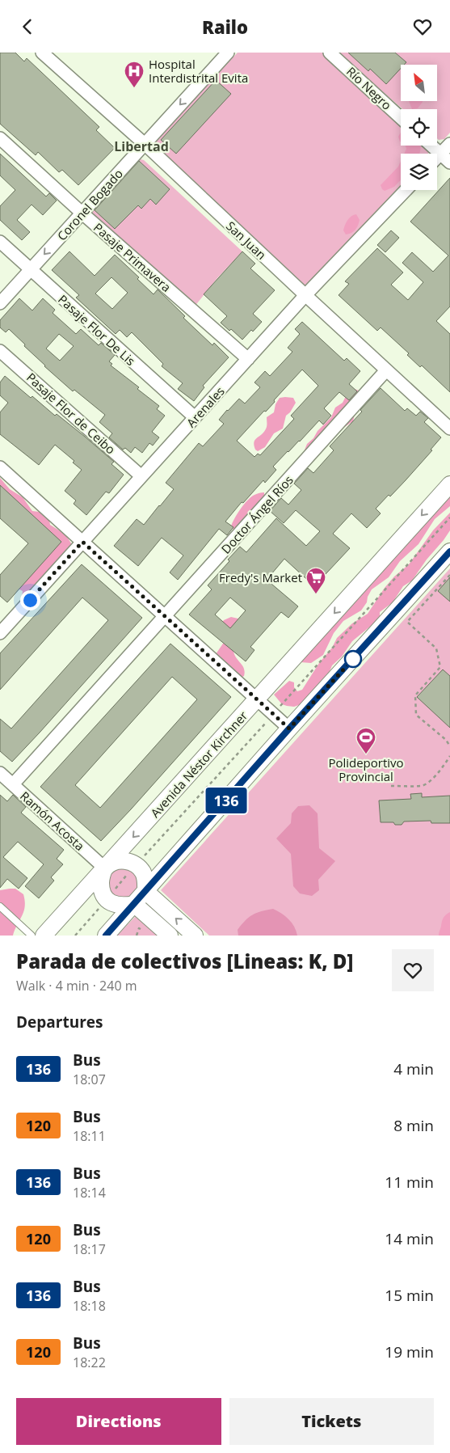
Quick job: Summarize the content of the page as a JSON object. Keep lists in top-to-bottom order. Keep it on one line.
{"streets":{"main road":["Avenida Néstor Kirchner"],"street":["Río Negro","Coronel Bogado","San Juan","Pasaje Primavera","Pasaje Flor De Lis","Arenales","Pasaje Flor de Ceibo","Doctor Ángel Ríos","Ramón Acosta"]},"crossings":[["Coronel Bogado","San Juan"],["Coronel Bogado","Pasaje Primavera"],["Coronel Bogado","Pasaje Flor De Lis"],["San Juan","Arenales"],["San Juan","Doctor Ángel Ríos"],["Pasaje Primavera","Arenales"],["Pasaje Flor De Lis","Arenales"],["Arenales","Pasaje Flor de Ceibo"],["Doctor Ángel Ríos","Ramón Acosta"],["Avenida Néstor Kirchner","Ramón Acosta"]],"one_way":["Coronel Bogado"],"districts":["Libertad"],"places":{"hospital":["Hospital Interdistrital Evita"],"supermarket":["Fredy's Market"],"sports":["Polideportivo Provincial"]},"lines":["bus line 136"],"north":"top left","page":{"header":"Railo","on_map":"136","heading":[["Parada de colectivos [Lineas: K, D]","Walk · 4 min · 240 m"],"Departures"],"list":[{"mark":"136","name":"Bus","note":"18:07","value":"4 min"},{"mark":"120","name":"Bus","note":"18:11","value":"8 min"},{"mark":"136","name":"Bus","note":"18:14","value":"11 min"},{"mark":"120","name":"Bus","note":"18:17","value":"14 min"},{"mark":"136","name":"Bus","note":"18:18","value":"15 min"},{"mark":"120","name":"Bus","note":"18:22","value":"19 min"}],"buttons":["Directions","Tickets"]}}
